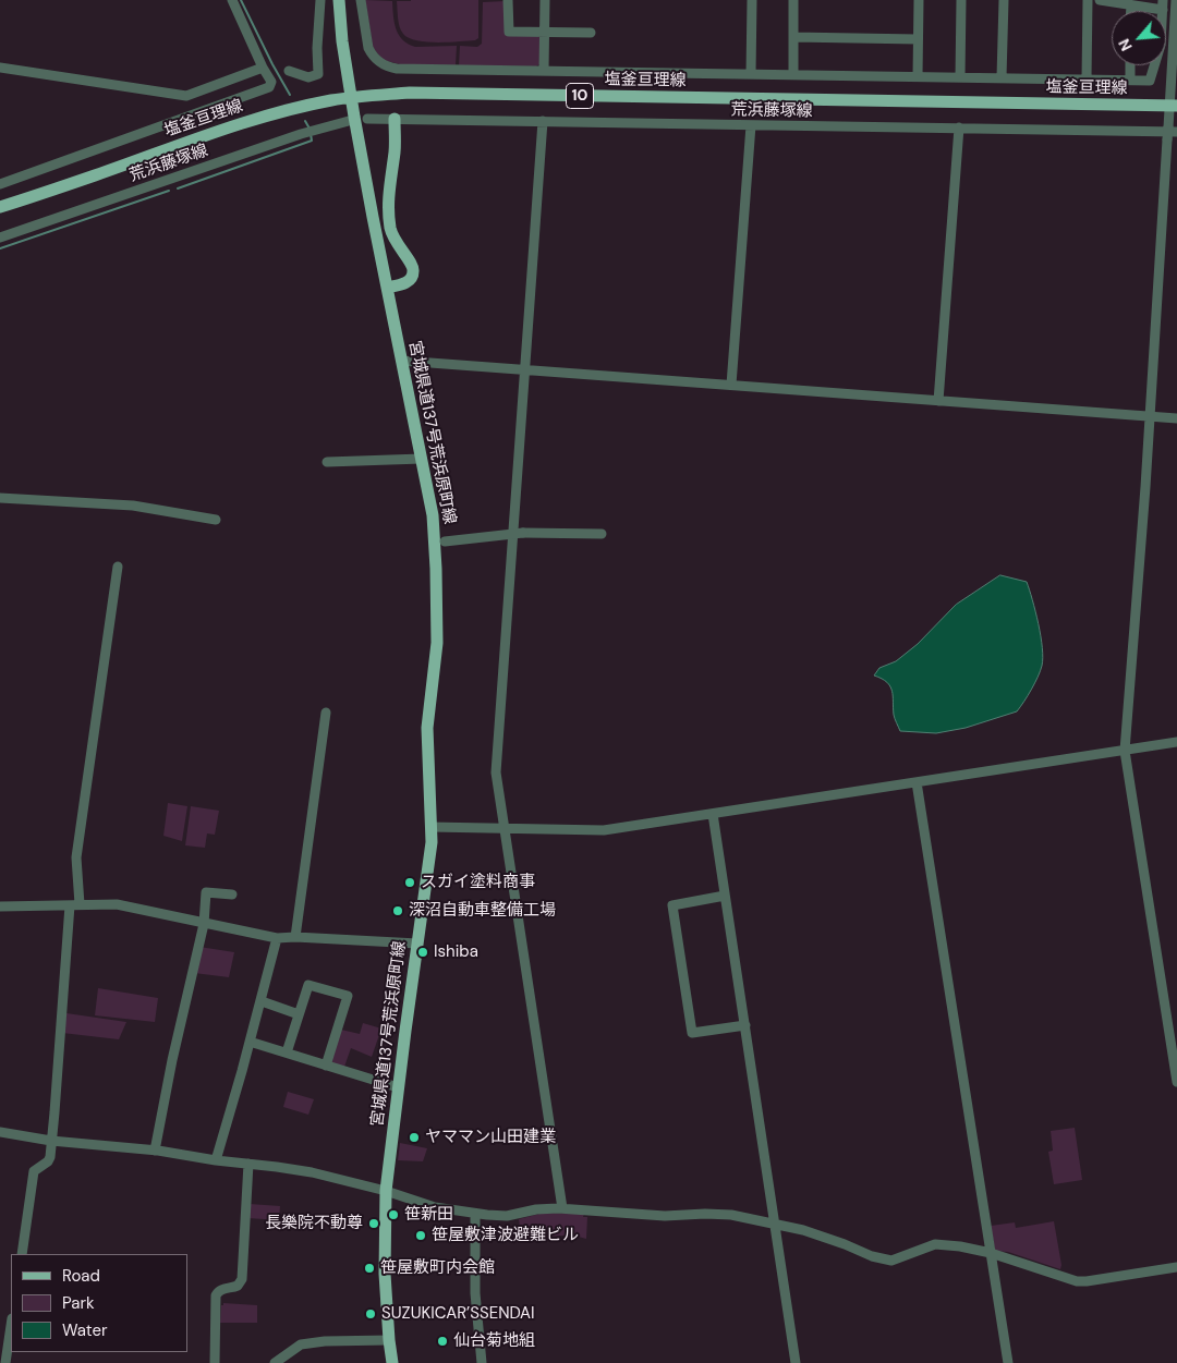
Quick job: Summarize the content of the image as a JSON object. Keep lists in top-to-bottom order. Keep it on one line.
{"streets":{"main road":["塩釜亘理線","10","宮城県道137号荒浜原町線"],"street":["荒浜藤塚線"]},"crossings":[["塩釜亘理線","宮城県道137号荒浜原町線"]],"places":["スガイ塗料商事","深沼自動車整備工場","Ishiba","ヤママン山田建業","笹新田","長樂院不動尊","笹屋敷津波避難ビル","笹屋敷町内会館","SUZUKICAR’SSENDAI","仙台菊地組"],"legend":["Road","Park","Water"],"north":"bottom left"}
